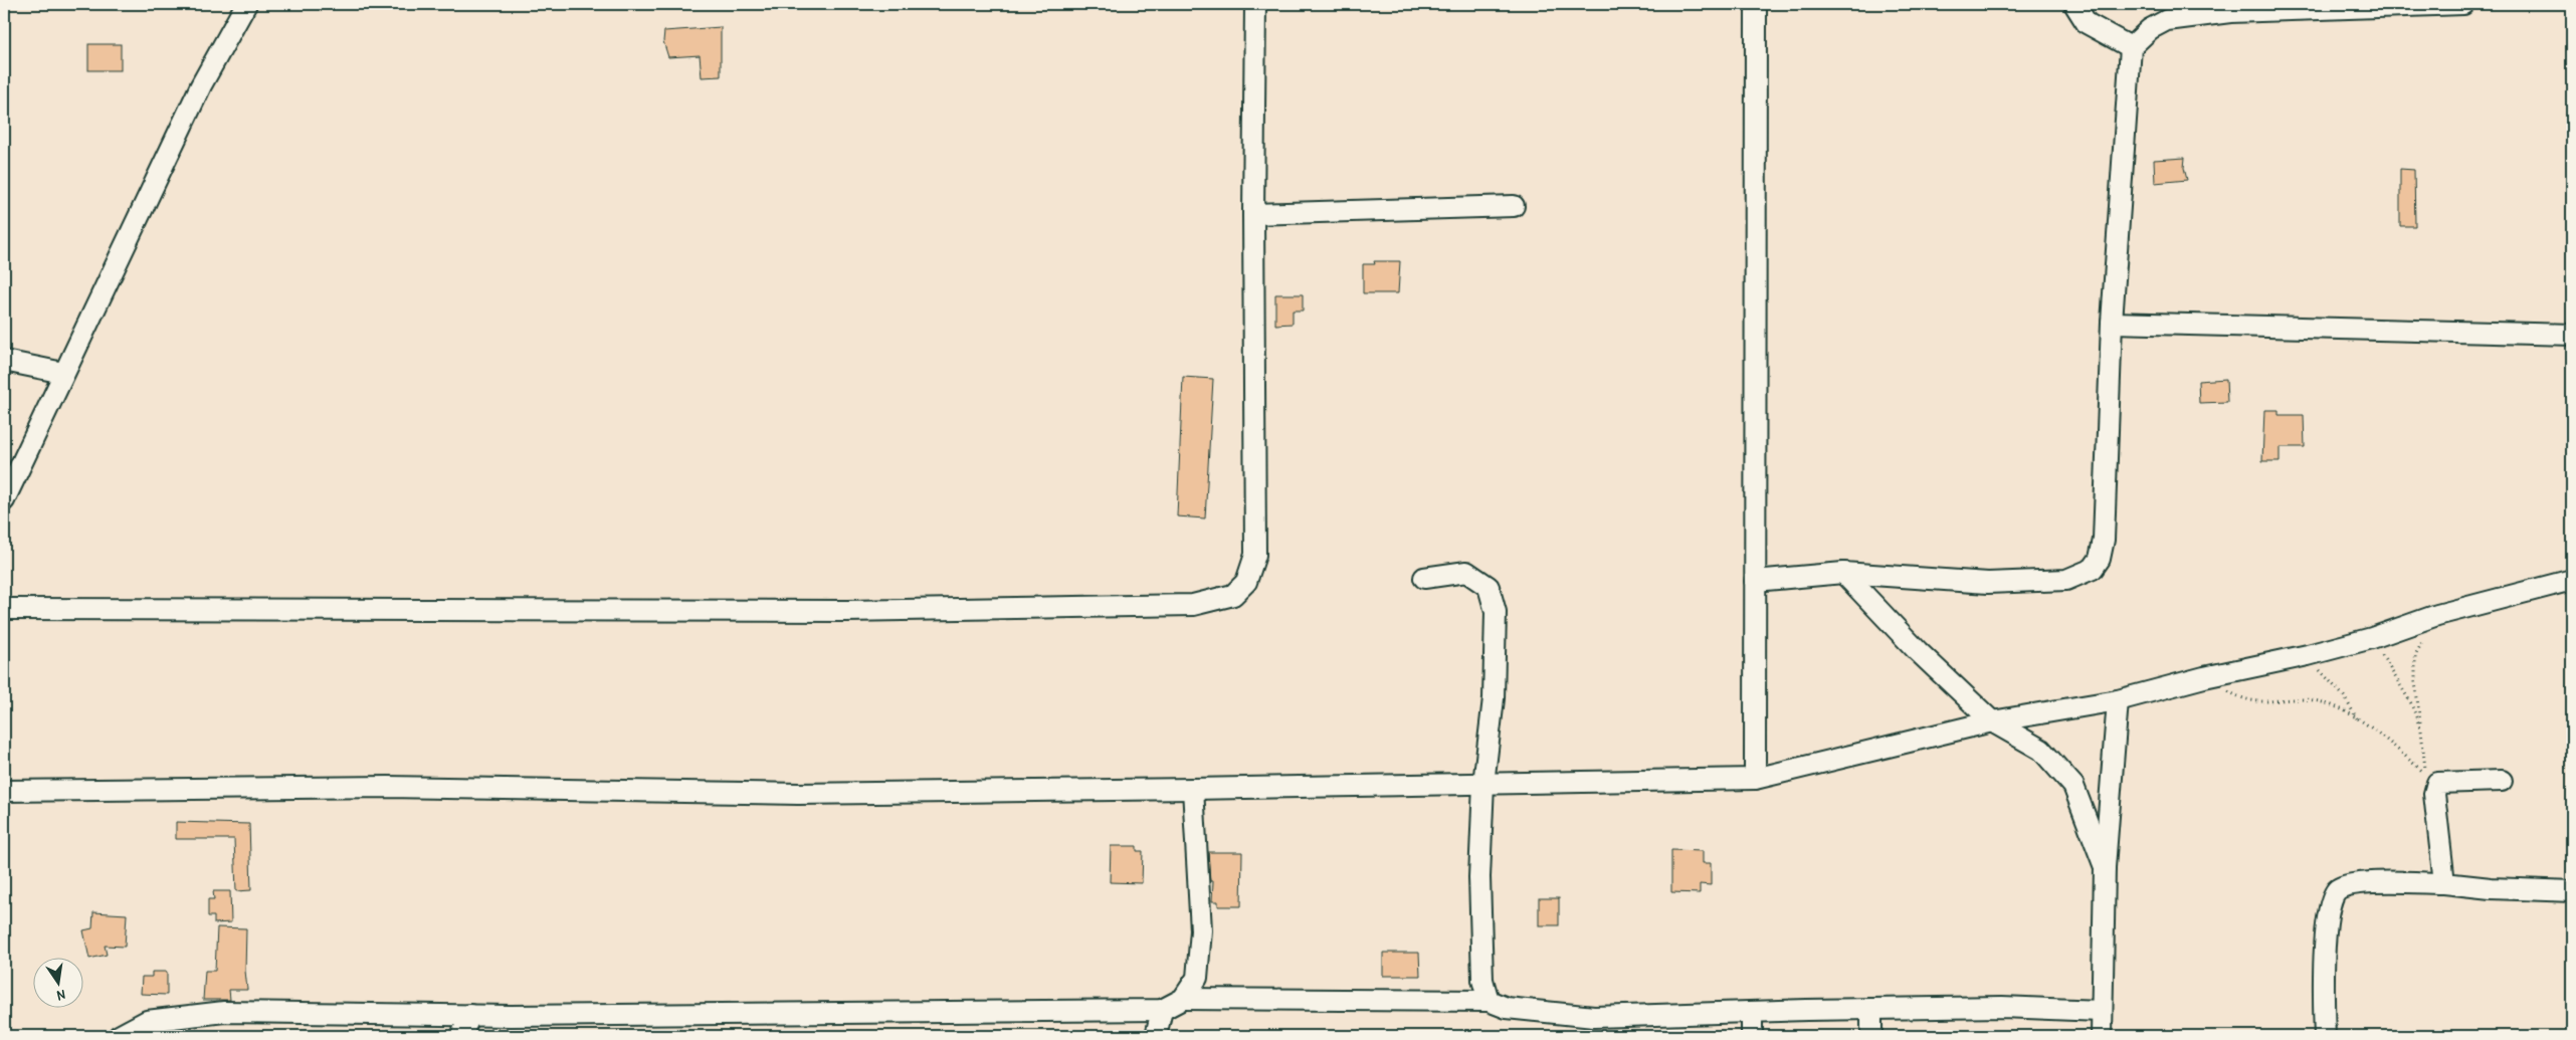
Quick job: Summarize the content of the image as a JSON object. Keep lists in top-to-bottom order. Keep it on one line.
{"north":"bottom"}
